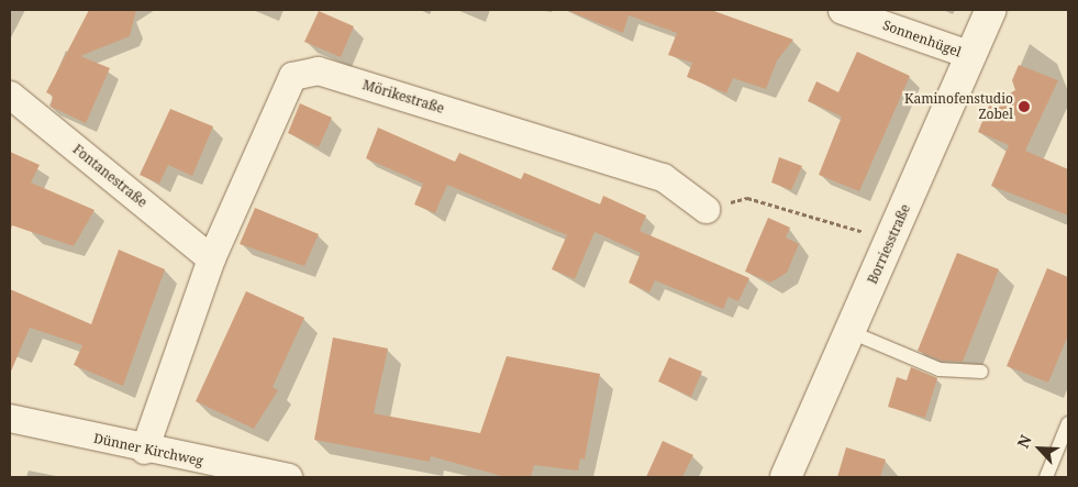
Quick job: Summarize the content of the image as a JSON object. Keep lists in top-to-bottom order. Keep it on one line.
{"streets":{"main road":["Borriesstraße"],"street":["Sonnenhügel","Mörikestraße","Fontanestraße","Dünner Kirchweg"]},"crossings":[["Sonnenhügel","Borriesstraße"],["Mörikestraße","Fontanestraße"],["Mörikestraße","Dünner Kirchweg"]],"places":["Kaminofenstudio Zobel"],"north":"top left"}
